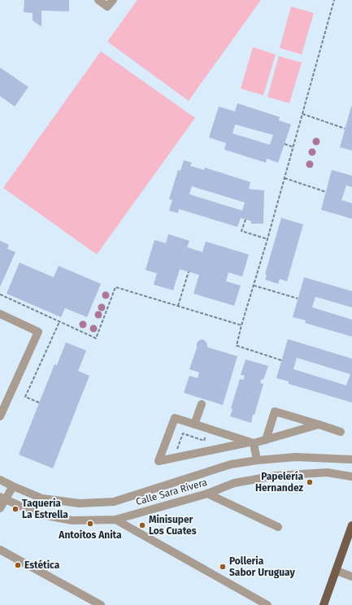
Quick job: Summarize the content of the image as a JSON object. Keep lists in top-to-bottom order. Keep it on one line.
{"streets":{"street":["Calle Sara Rivera"]},"places":["Papelería Hernandez","Taqueria La Estrella","Antoitos Anita","Minisuper Los Cuates","Estética","Polleria Sabor Uruguay"]}
